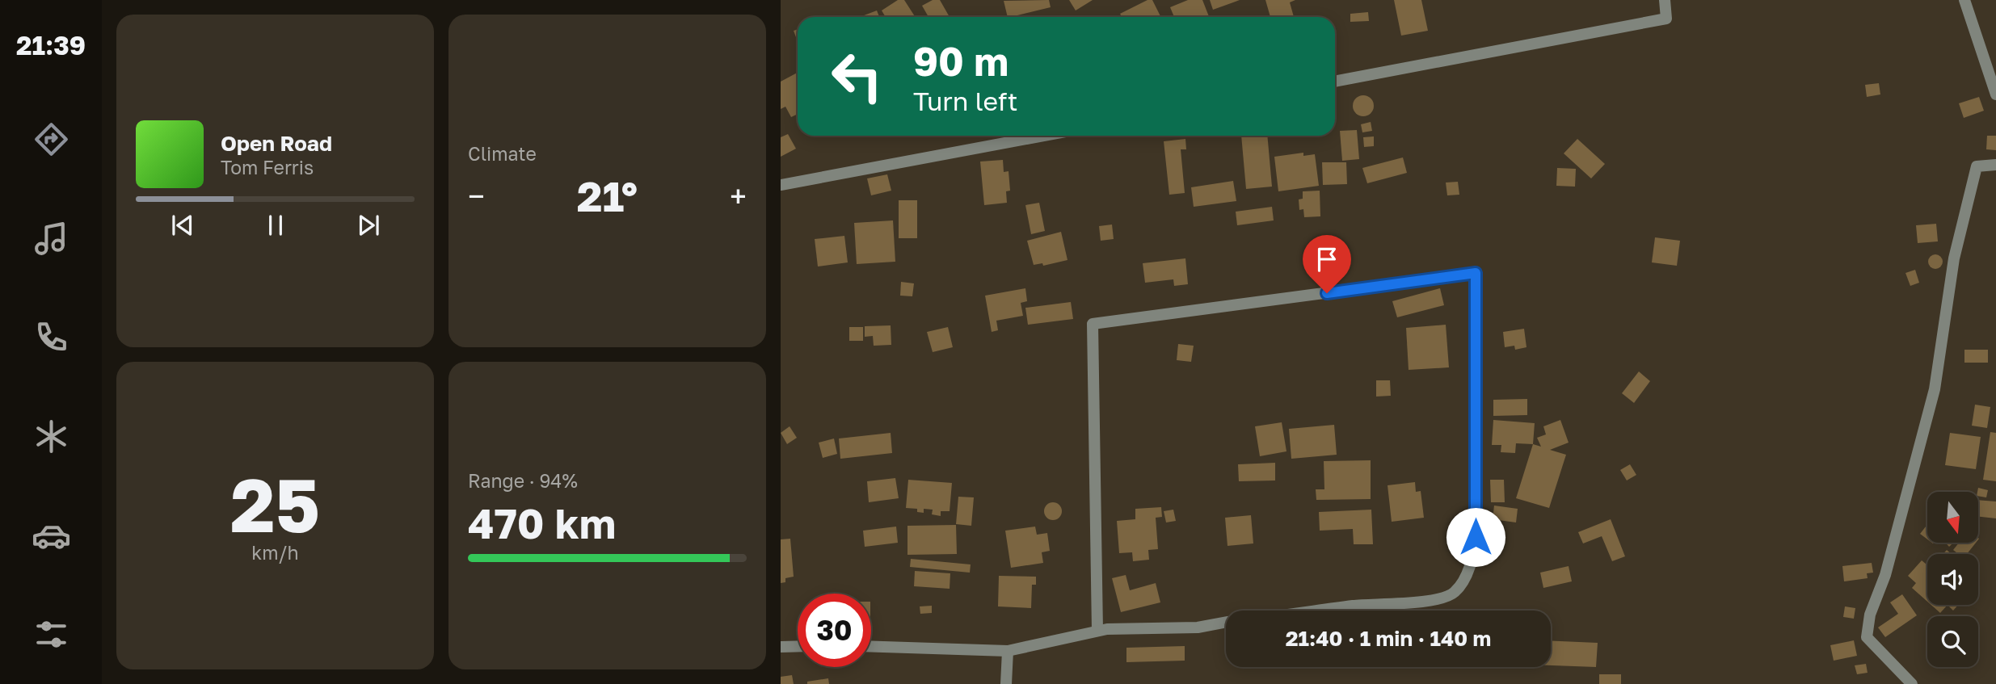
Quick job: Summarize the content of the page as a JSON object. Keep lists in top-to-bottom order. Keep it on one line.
{"north":"bottom","page":{"tabs":"21:39","tile":["Climate",["25","km/h"],["Range · 94%","470 km"]],"turn":["90 m","Turn left"],"song":["Open Road","Tom Ferris"],"heat":["−","21°","+"],"limit":"30","trip":"21:40 · 1 min · 140 m"}}
